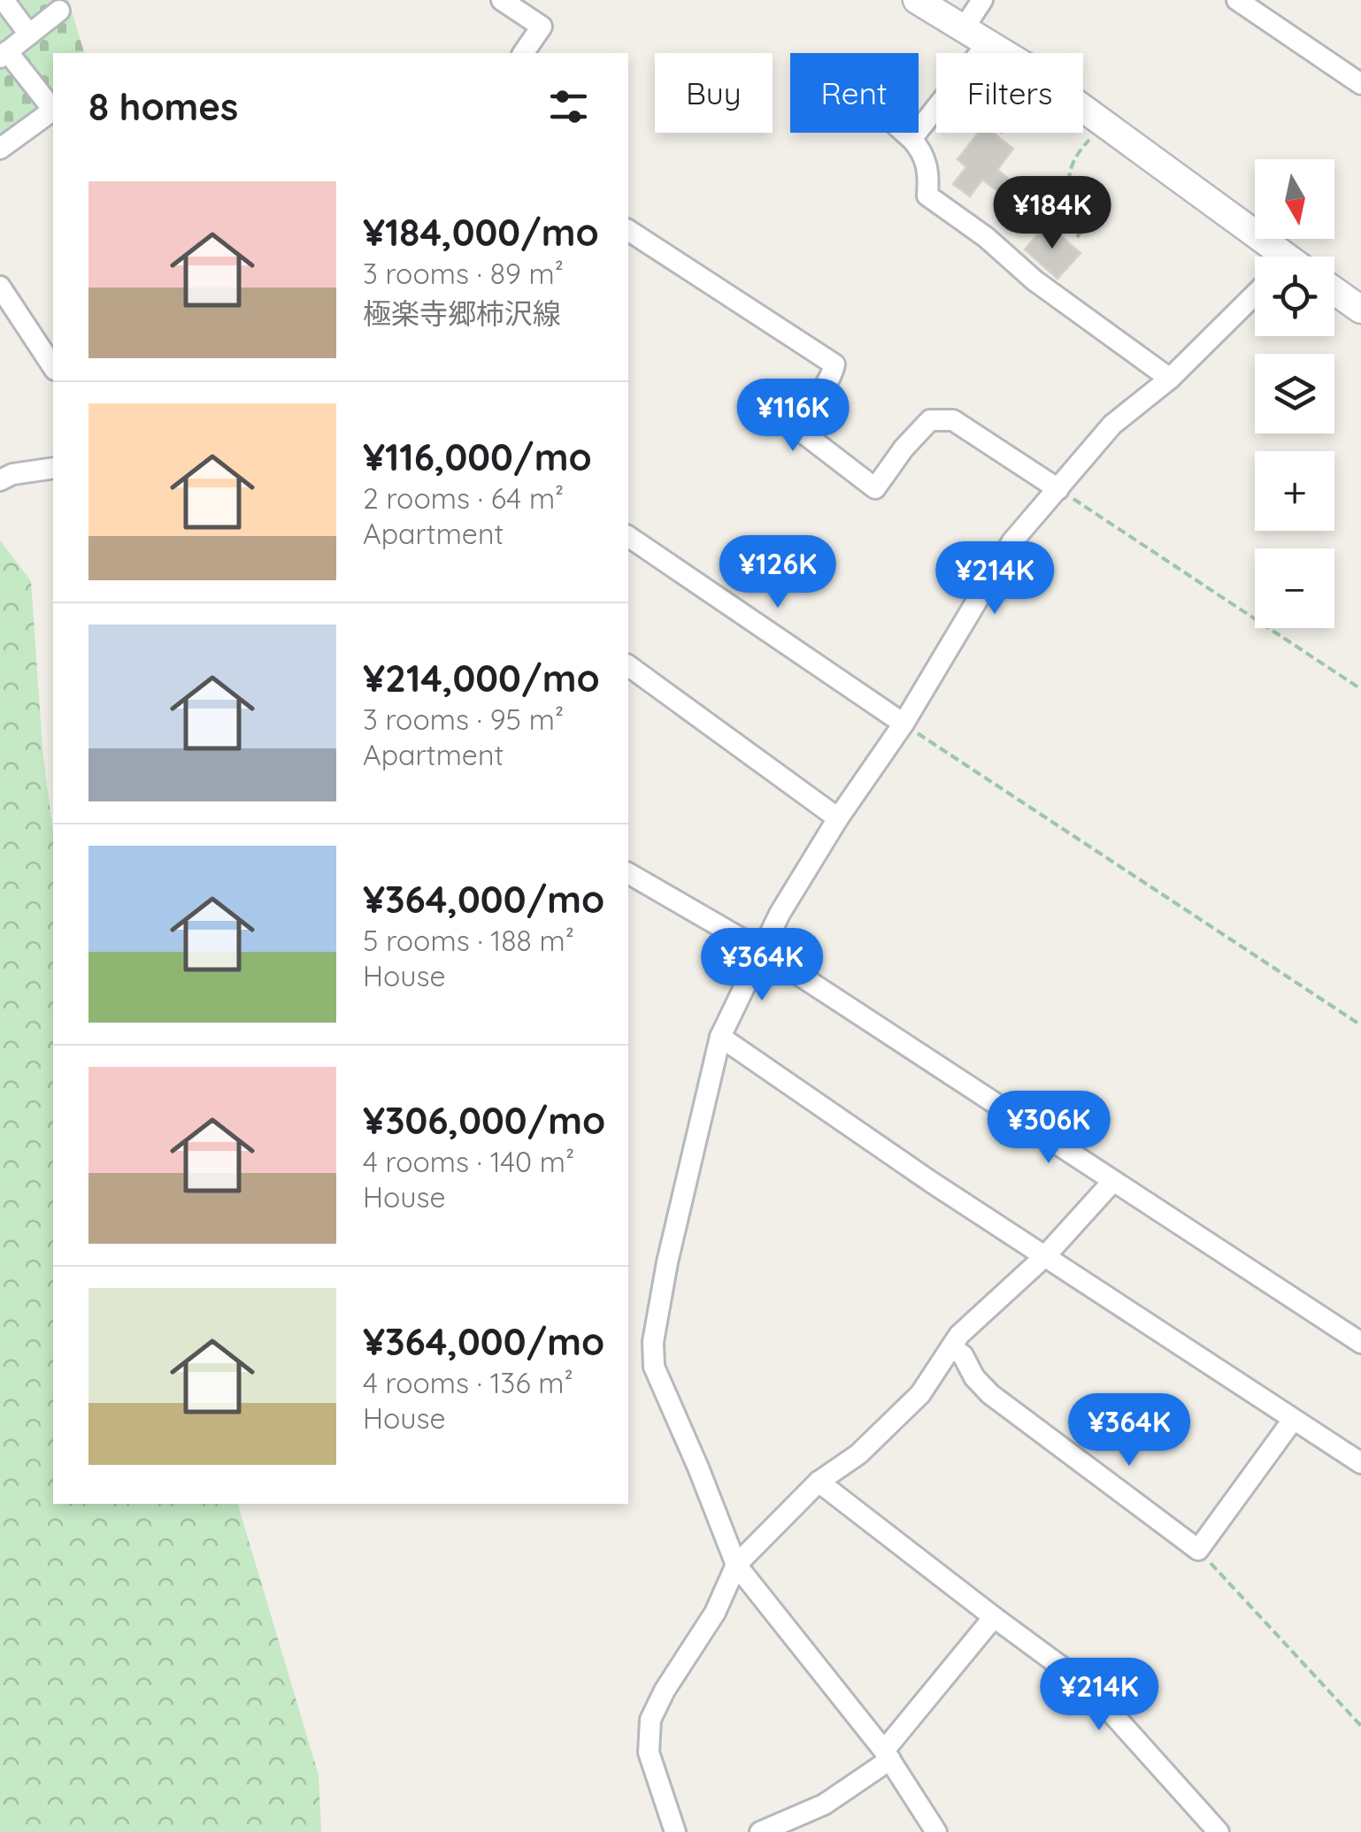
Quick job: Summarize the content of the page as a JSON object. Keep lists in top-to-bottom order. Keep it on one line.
{"north":"bottom","page":{"chip":["Buy","Rent","Filters"],"heading":"8 homes","map_buttons":["+","−"],"list":[{"name":"¥184,000/mo","note":"3 rooms · 89 m² · 極楽寺郷柿沢線"},{"name":"¥116,000/mo","note":"2 rooms · 64 m² · Apartment"},{"name":"¥214,000/mo","note":"3 rooms · 95 m² · Apartment"},{"name":"¥364,000/mo","note":"5 rooms · 188 m² · House"},{"name":"¥306,000/mo","note":"4 rooms · 140 m² · House"},{"name":"¥364,000/mo","note":"4 rooms · 136 m² · House"}],"price":["¥184K","¥116K","¥126K","¥214K","¥364K","¥306K","¥364K","¥214K"]}}
